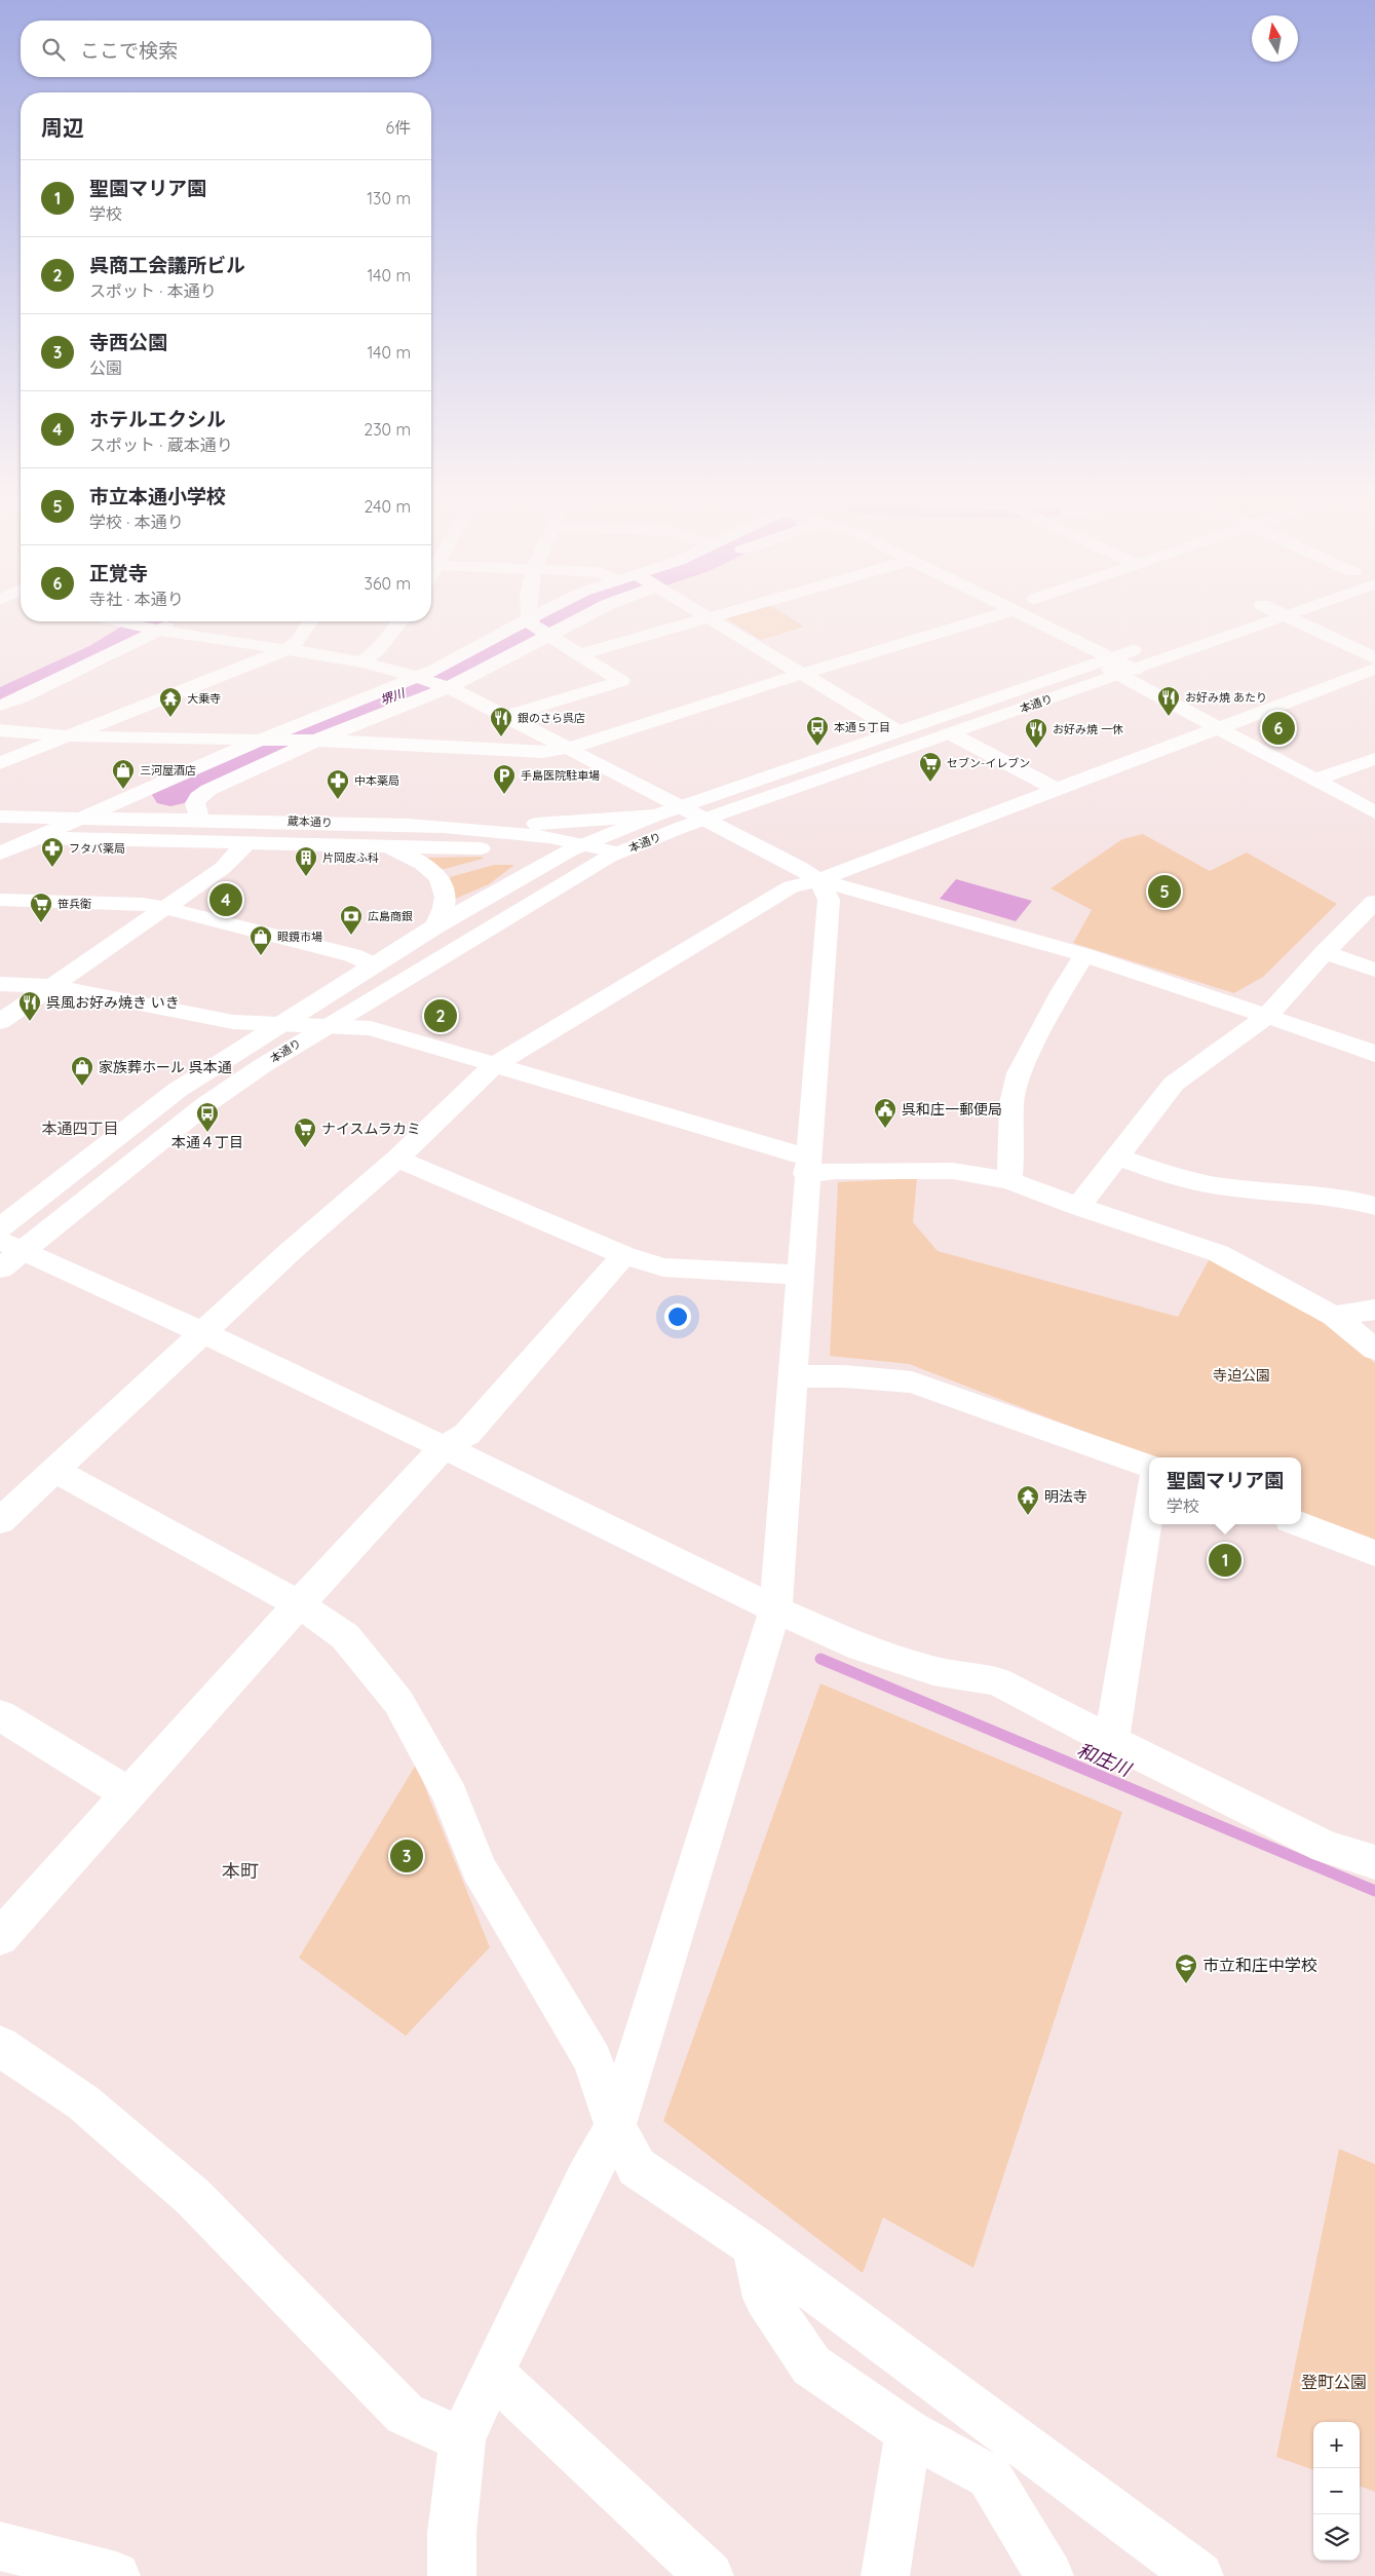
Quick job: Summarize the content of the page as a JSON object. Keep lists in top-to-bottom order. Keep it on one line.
{"streets":{"main road":["本通り","蔵本通り"]},"crossings":[["本通り","蔵本通り"]],"districts":["本通四丁目","本町"],"water":["堺川","和庄川"],"parks":["寺迫公園","登町公園"],"places":{"restaurant":["お好み焼 あたり","銀のさら呉店","お好み焼 一休","呉風お好み焼き いき"],"temple":["大乗寺","明法寺"],"bus stop":["本通５丁目","本通４丁目"],"supermarket":["セブン-イレブン","笹兵衛","ナイスムラカミ"],"shop":["三河屋酒店","眼鏡市場","家族葬ホール 呉本通"],"parking":["手島医院駐車場"],"pharmacy":["中本薬局","フタバ薬局"],"building":["片岡皮ふ科"],"bank":["広島商銀"],"public building":["呉和庄一郵便局"],"school or university":["市立和庄中学校"]},"north":"top","page":{"search":"ここで検索","heading":["周辺","6件"],"list":[{"mark":"1","name":"聖園マリア園","note":"学校","value":"130 m"},{"mark":"2","name":"呉商工会議所ビル","note":"スポット · 本通り","value":"140 m"},{"mark":"3","name":"寺西公園","note":"公園","value":"140 m"},{"mark":"4","name":"ホテルエクシル","note":"スポット · 蔵本通り","value":"230 m"},{"mark":"5","name":"市立本通小学校","note":"学校 · 本通り","value":"240 m"},{"mark":"6","name":"正覚寺","note":"寺社 · 本通り","value":"360 m"}],"pins":["6","5","4","2","1","3"],"popup":["聖園マリア園","学校"],"map_buttons":["+","−"]}}
